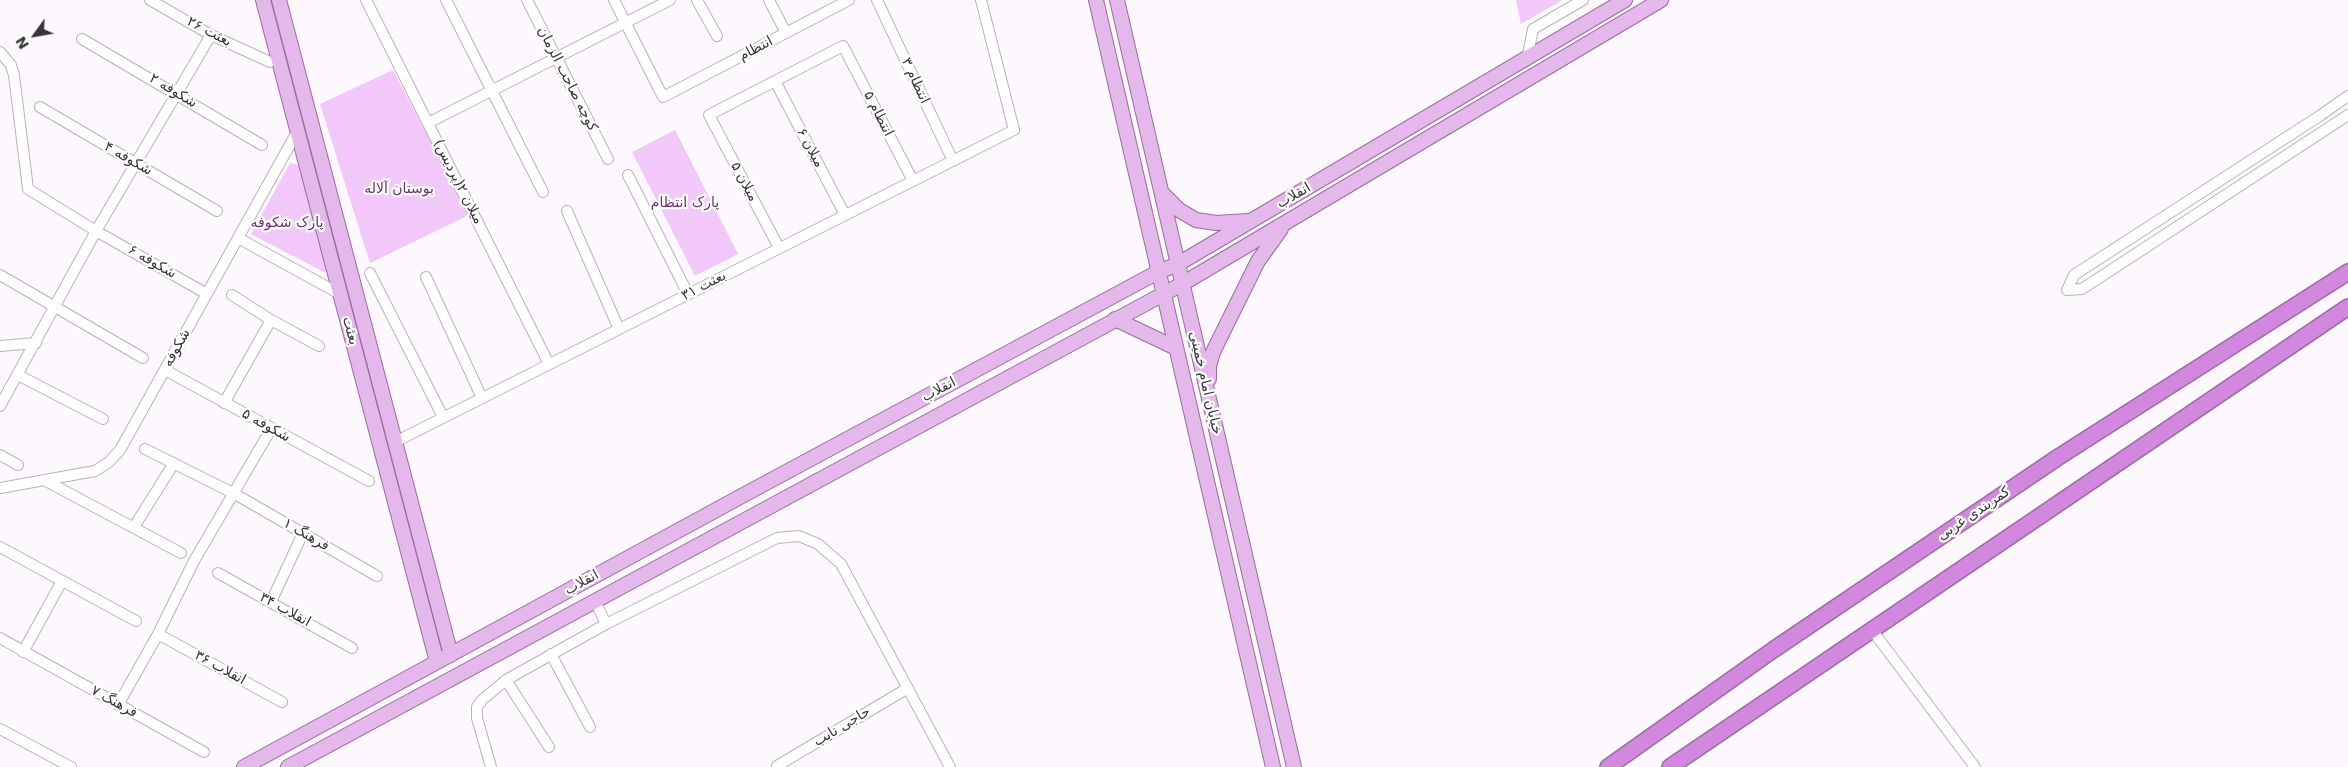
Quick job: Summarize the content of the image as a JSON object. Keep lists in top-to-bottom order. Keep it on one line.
{"streets":{"highway":["کمربندی غربی"],"main road":["انقلاب","بعثت","خیابان امام خمینی"],"street":["بعثت ۲۶","انتظام","کوچه صاحب الزمان","انتظام ۳","شکوفه ۲","انتظام ۵","میلان ۶","شکوفه ۴","میلان ۲(پردیس)","میلان ۵","شکوفه ۶","بعثت ۳۱","شکوفه","شکوفه ۵","فرهنگ ۱","انقلاب ۳۴","انقلاب ۳۶","فرهنگ ۷","حاجی نایب"]},"crossings":[["انتظام ۳","بعثت ۳۱"],["انتظام ۵","میلان ۶"],["انتظام ۵","میلان ۵"],["انتظام ۵","بعثت ۳۱"],["میلان ۶","میلان ۵"],["میلان ۶","بعثت ۳۱"],["میلان ۲(پردیس)","بعثت ۳۱"],["میلان ۵","بعثت ۳۱"],["انقلاب","بعثت"],["انقلاب","خیابان امام خمینی"],["شکوفه ۶","شکوفه"],["بعثت ۳۱","بعثت"],["بعثت","شکوفه"],["شکوفه","شکوفه ۵"]],"parks":["بوستان آلاله","پارک انتظام","پارک شکوفه"],"north":"bottom left"}
